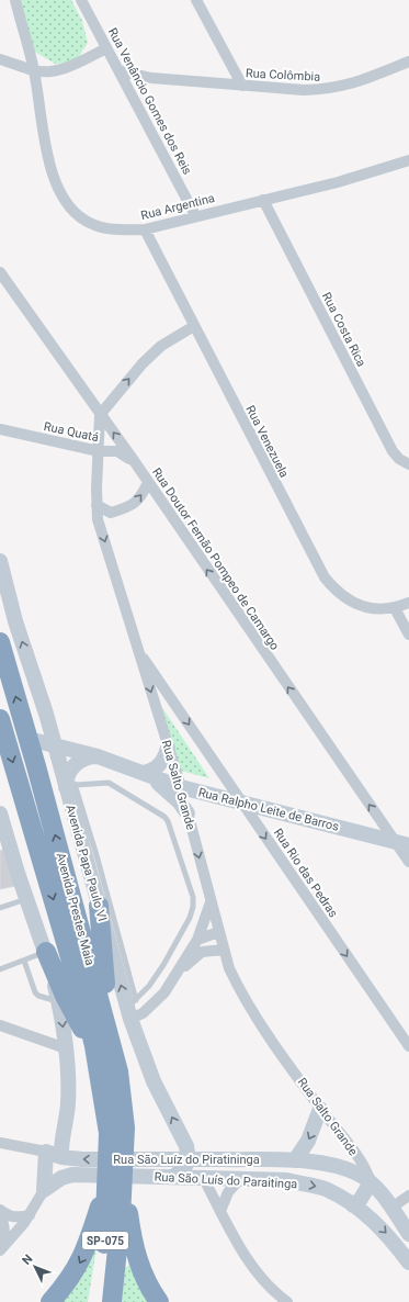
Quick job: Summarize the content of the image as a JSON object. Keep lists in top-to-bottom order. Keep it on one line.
{"streets":{"highway":["Avenida Prestes Maia","SP-075"],"street":["Rua Colômbia","Rua Venâncio Gomes dos Reis","Rua Argentina","Rua Costa Rica","Rua Quatá","Rua Venezuela","Rua Doutor Fernão Pompeo de Camargo","Rua Salto Grande","Rua Ralpho Leite de Barros","Avenida Papa Paulo VI","Rua Rio das Pedras","Rua São Luíz do Piratininga","Rua São Luís do Paraitinga"]},"crossings":[["Rua Colômbia","Rua Venâncio Gomes dos Reis"],["Rua Venâncio Gomes dos Reis","Rua Argentina"],["Rua Argentina","Rua Costa Rica"],["Rua Argentina","Rua Venezuela"],["Rua Quatá","Rua Doutor Fernão Pompeo de Camargo"],["Rua Quatá","Rua Salto Grande"],["Rua Doutor Fernão Pompeo de Camargo","Rua Salto Grande"],["Rua Doutor Fernão Pompeo de Camargo","Rua Ralpho Leite de Barros"],["Rua Salto Grande","Rua Ralpho Leite de Barros"],["Rua Salto Grande","Rua Rio das Pedras"],["Rua Salto Grande","Rua São Luíz do Piratininga"],["Rua Ralpho Leite de Barros","Avenida Papa Paulo VI"],["Rua Ralpho Leite de Barros","Rua Rio das Pedras"],["Rua Ralpho Leite de Barros","Avenida Prestes Maia"],["Avenida Papa Paulo VI","Rua São Luíz do Piratininga"],["Avenida Prestes Maia","SP-075"]],"one_way":["Rua Doutor Fernão Pompeo de Camargo","Rua Salto Grande","Rua Rio das Pedras","Rua São Luís do Paraitinga"],"north":"top left"}
